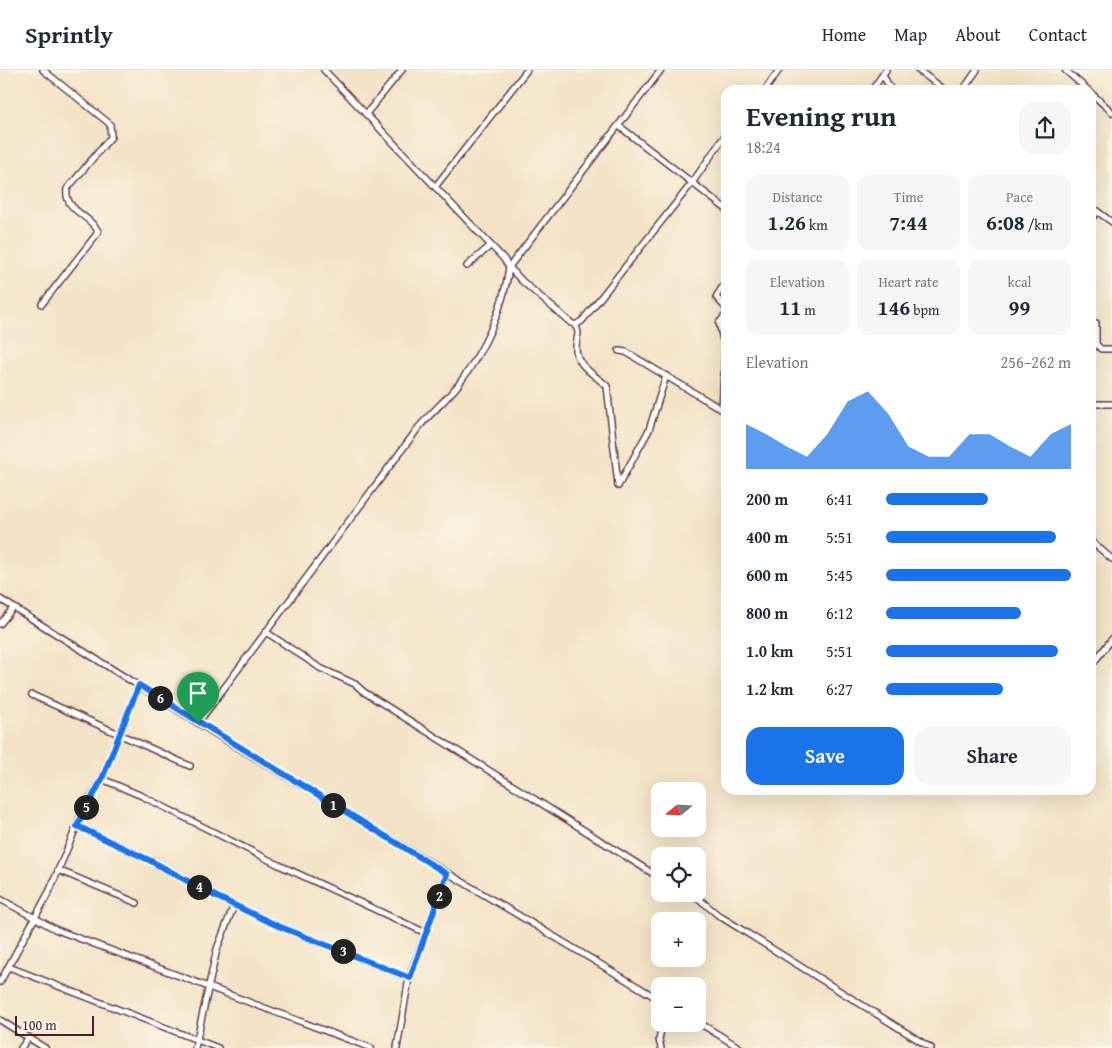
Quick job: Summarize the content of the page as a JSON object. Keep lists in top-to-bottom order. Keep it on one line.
{"scale_bar":"100 m","north":"left","page":{"header":"Sprintly","nav":["Home","Map","About","Contact"],"heading":["Evening run","18:24"],"stats":[["Distance","1.26 km"],["Time","7:44"],["Pace","6:08 /km"],["Elevation","11 m"],["Heart rate","146 bpm"],["kcal","99"]],"chart":["Elevation","256–262 m"],"list":[{"name":"200 m","note":"6:41"},{"name":"400 m","note":"5:51"},{"name":"600 m","note":"5:45"},{"name":"800 m","note":"6:12"},{"name":"1.0 km","note":"5:51"},{"name":"1.2 km","note":"6:27"}],"pins":["6","1","5","4","2","3"],"buttons":["Save","Share"],"map_buttons":["+","−"],"scale":"100 m"}}
